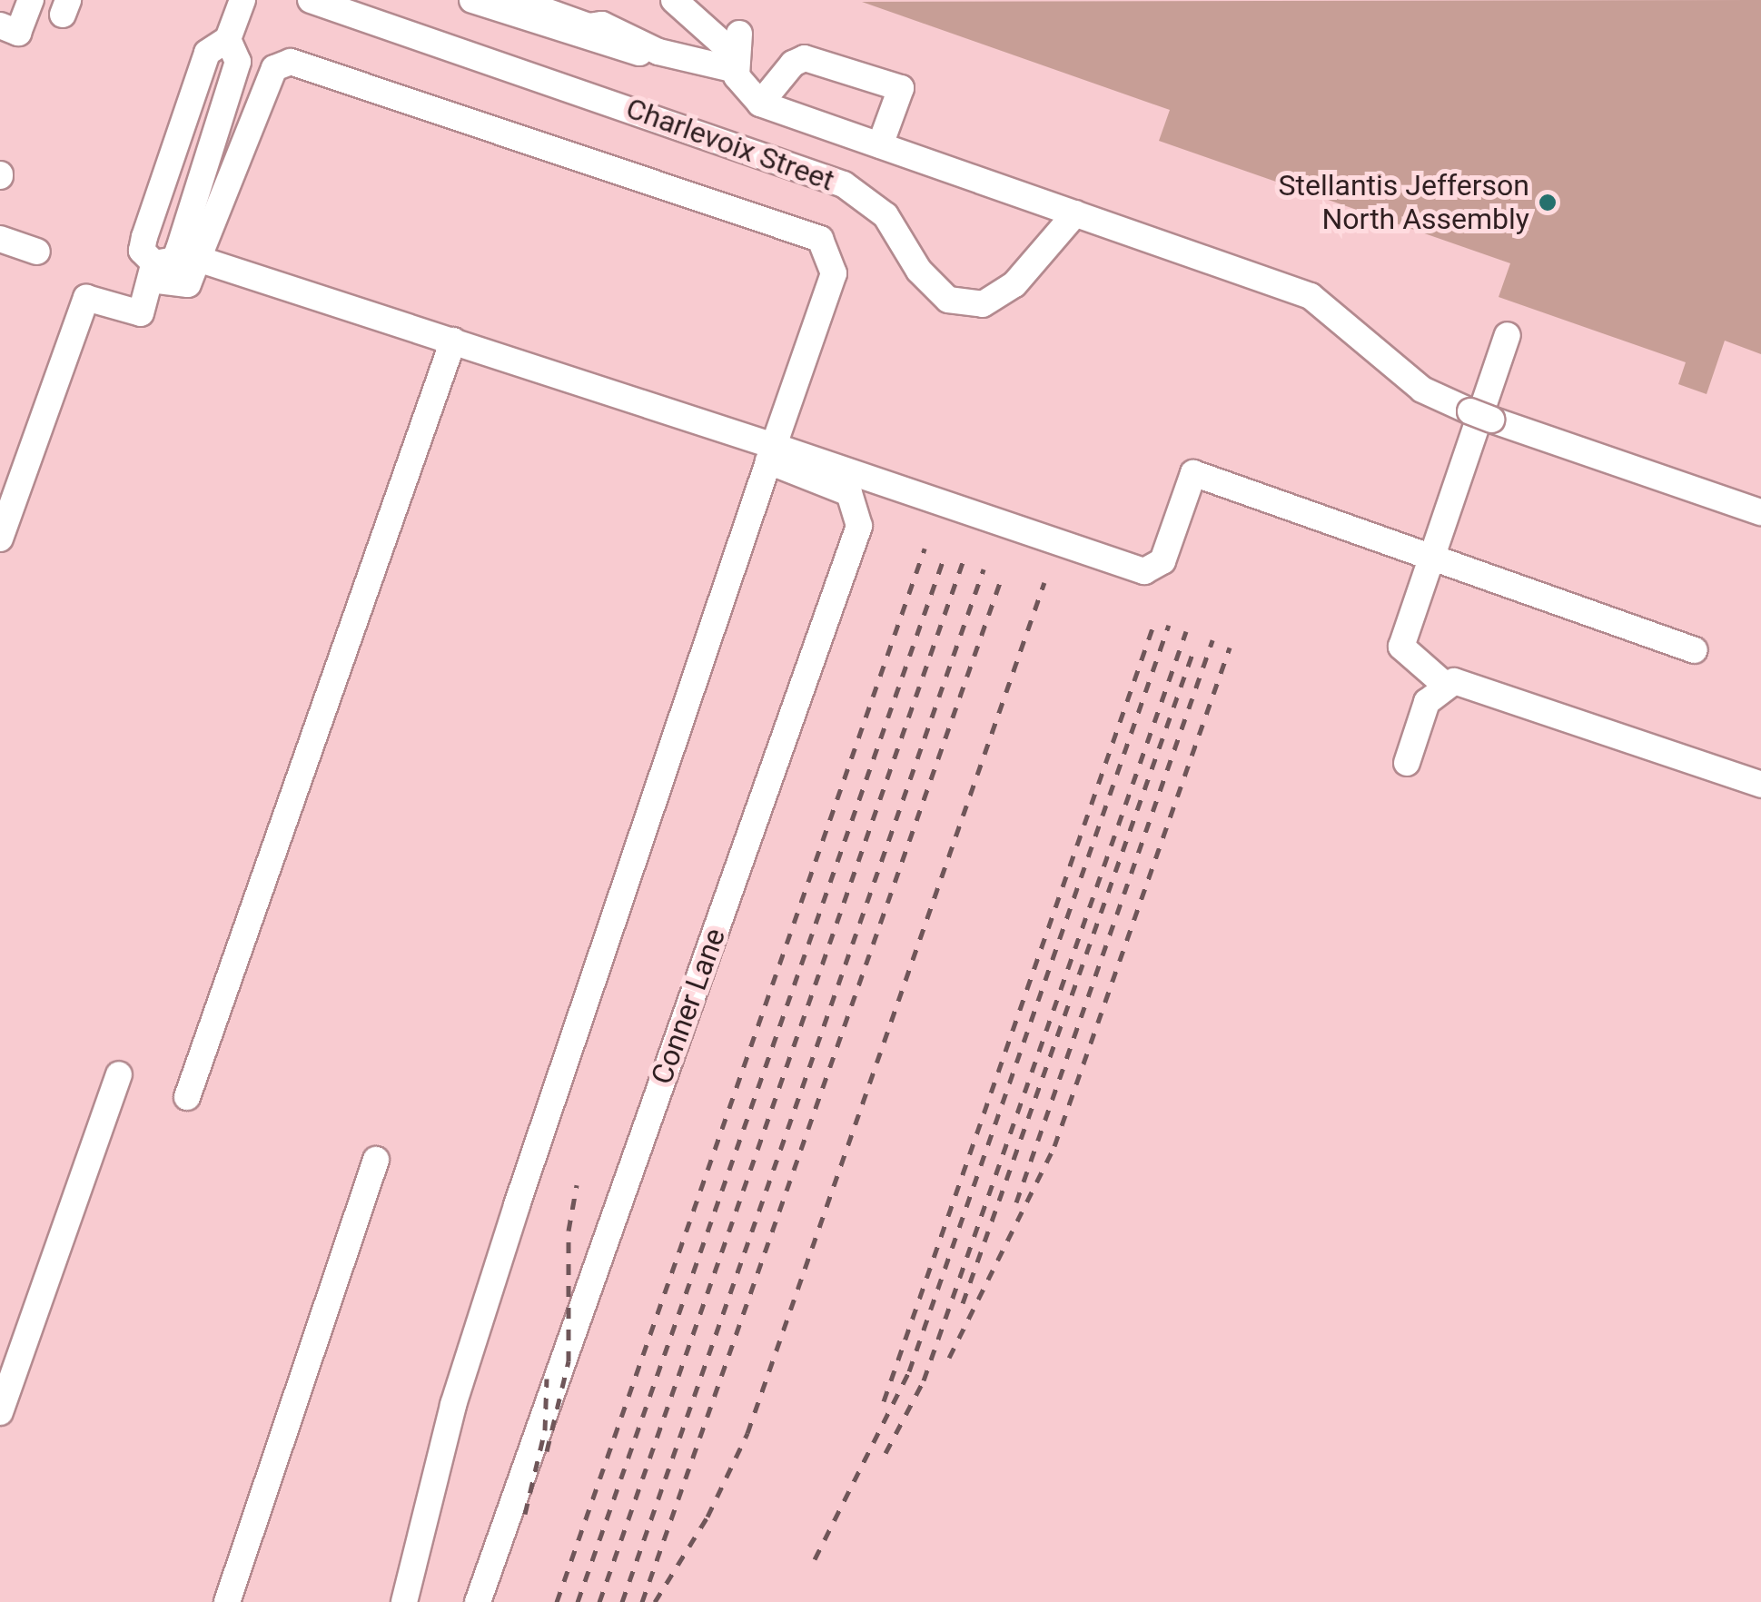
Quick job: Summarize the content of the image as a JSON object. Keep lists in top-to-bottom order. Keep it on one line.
{"streets":{"street":["Charlevoix Street","Conner Lane"]},"places":["Stellantis Jefferson North Assembly"]}
